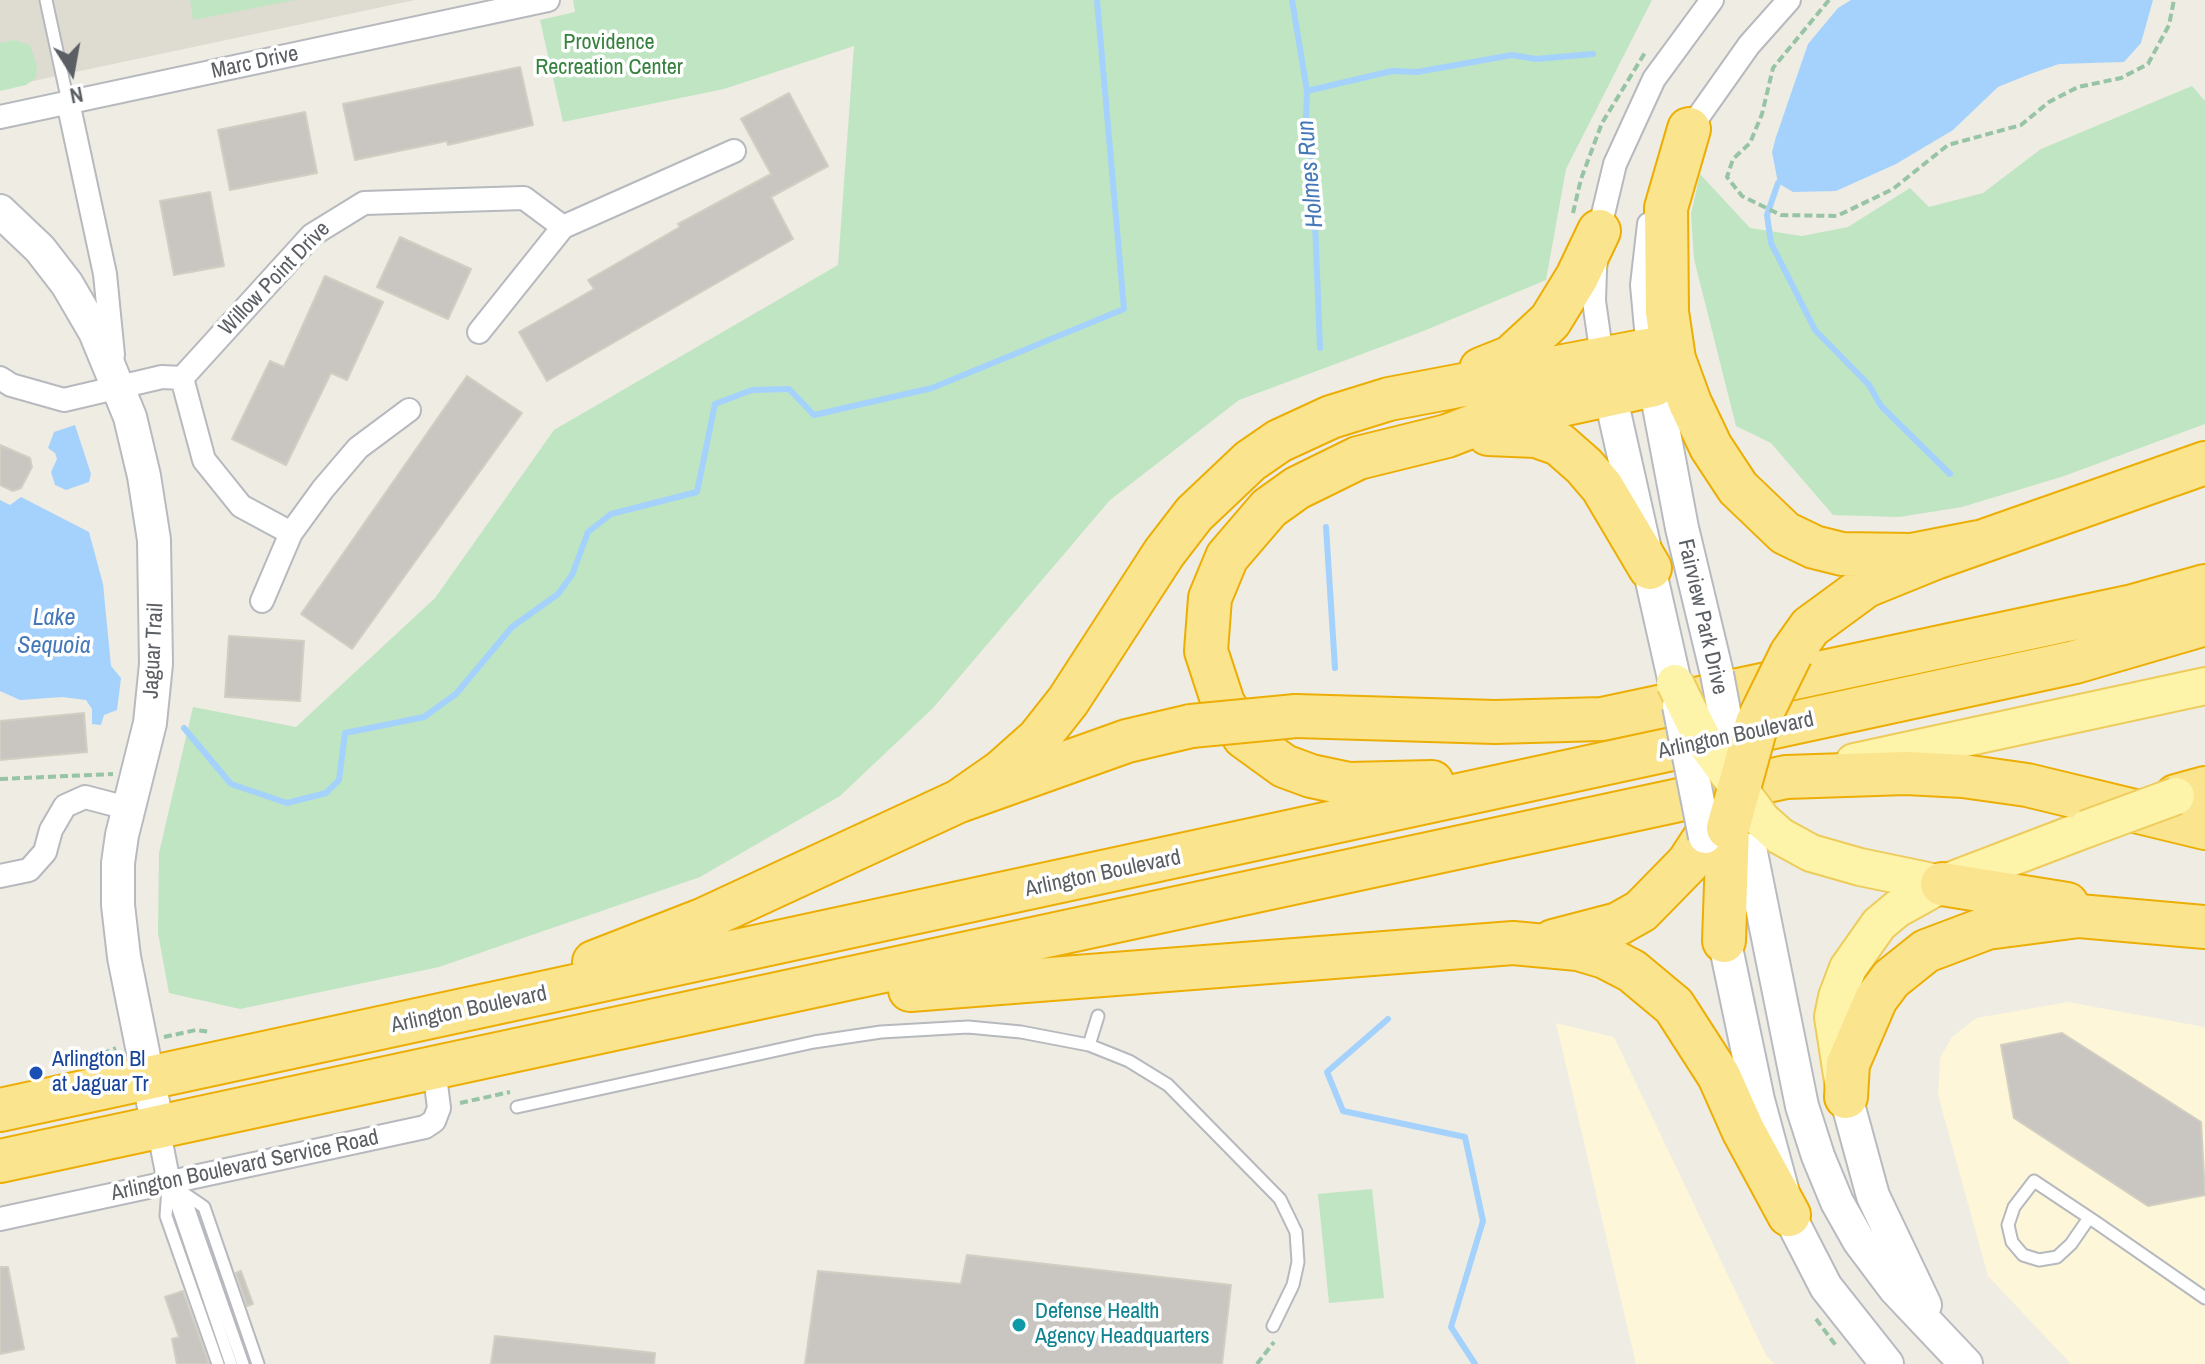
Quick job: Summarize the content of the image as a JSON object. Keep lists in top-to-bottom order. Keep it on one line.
{"streets":{"highway":["Arlington Boulevard"],"main road":["Fairview Park Drive","Jaguar Trail"],"street":["Marc Drive","Willow Point Drive","Arlington Boulevard Service Road"]},"crossings":[["Jaguar Trail","Arlington Boulevard"]],"water":["Holmes Run","Lake Sequoia"],"parks":["Providence Recreation Center"],"places":["Arlington Bl at Jaguar Tr","Defense Health Agency Headquarters"],"north":"bottom"}
